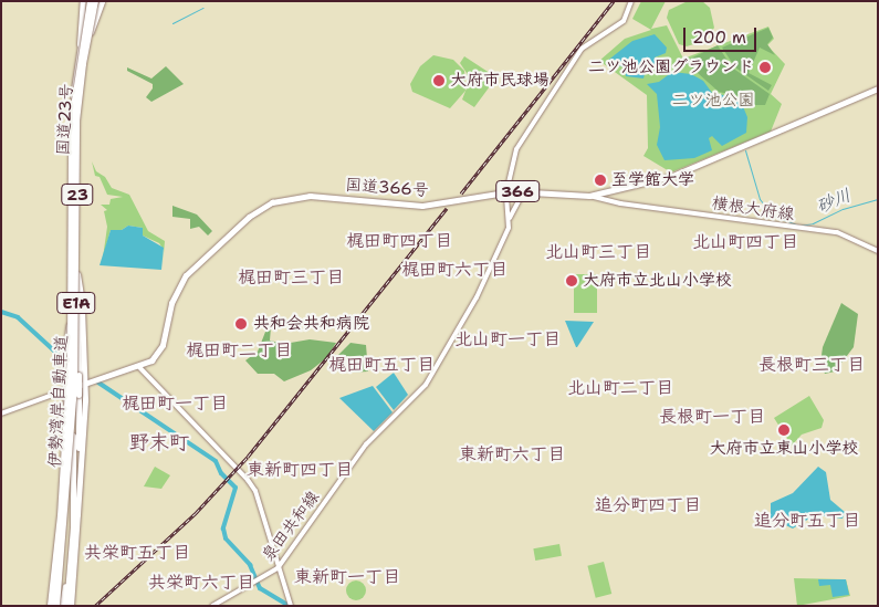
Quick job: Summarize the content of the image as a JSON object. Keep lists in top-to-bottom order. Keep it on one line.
{"streets":{"highway":["国道23号","国道366号","366","23","E1A","伊勢湾岸自動車道"],"main road":["横根大府線","泉田共和線"]},"crossings":[["国道23号","23"],["国道23号","伊勢湾岸自動車道"],["国道366号","23"],["国道366号","横根大府線"],["国道366号","泉田共和線"]],"districts":["梶田町四丁目","北山町四丁目","北山町三丁目","梶田町六丁目","梶田町三丁目","北山町一丁目","梶田町二丁目","梶田町五丁目","長根町三丁目","北山町二丁目","梶田町一丁目","長根町一丁目","野末町","東新町六丁目","東新町四丁目","追分町四丁目","追分町五丁目","共栄町五丁目","東新町一丁目","共栄町六丁目"],"water":["砂川"],"parks":["二ツ池公園"],"places":["二ツ池公園グラウンド","大府市民球場","至学館大学","大府市立北山小学校","共和会共和病院","大府市立東山小学校"],"scale_bar":"200 m"}
